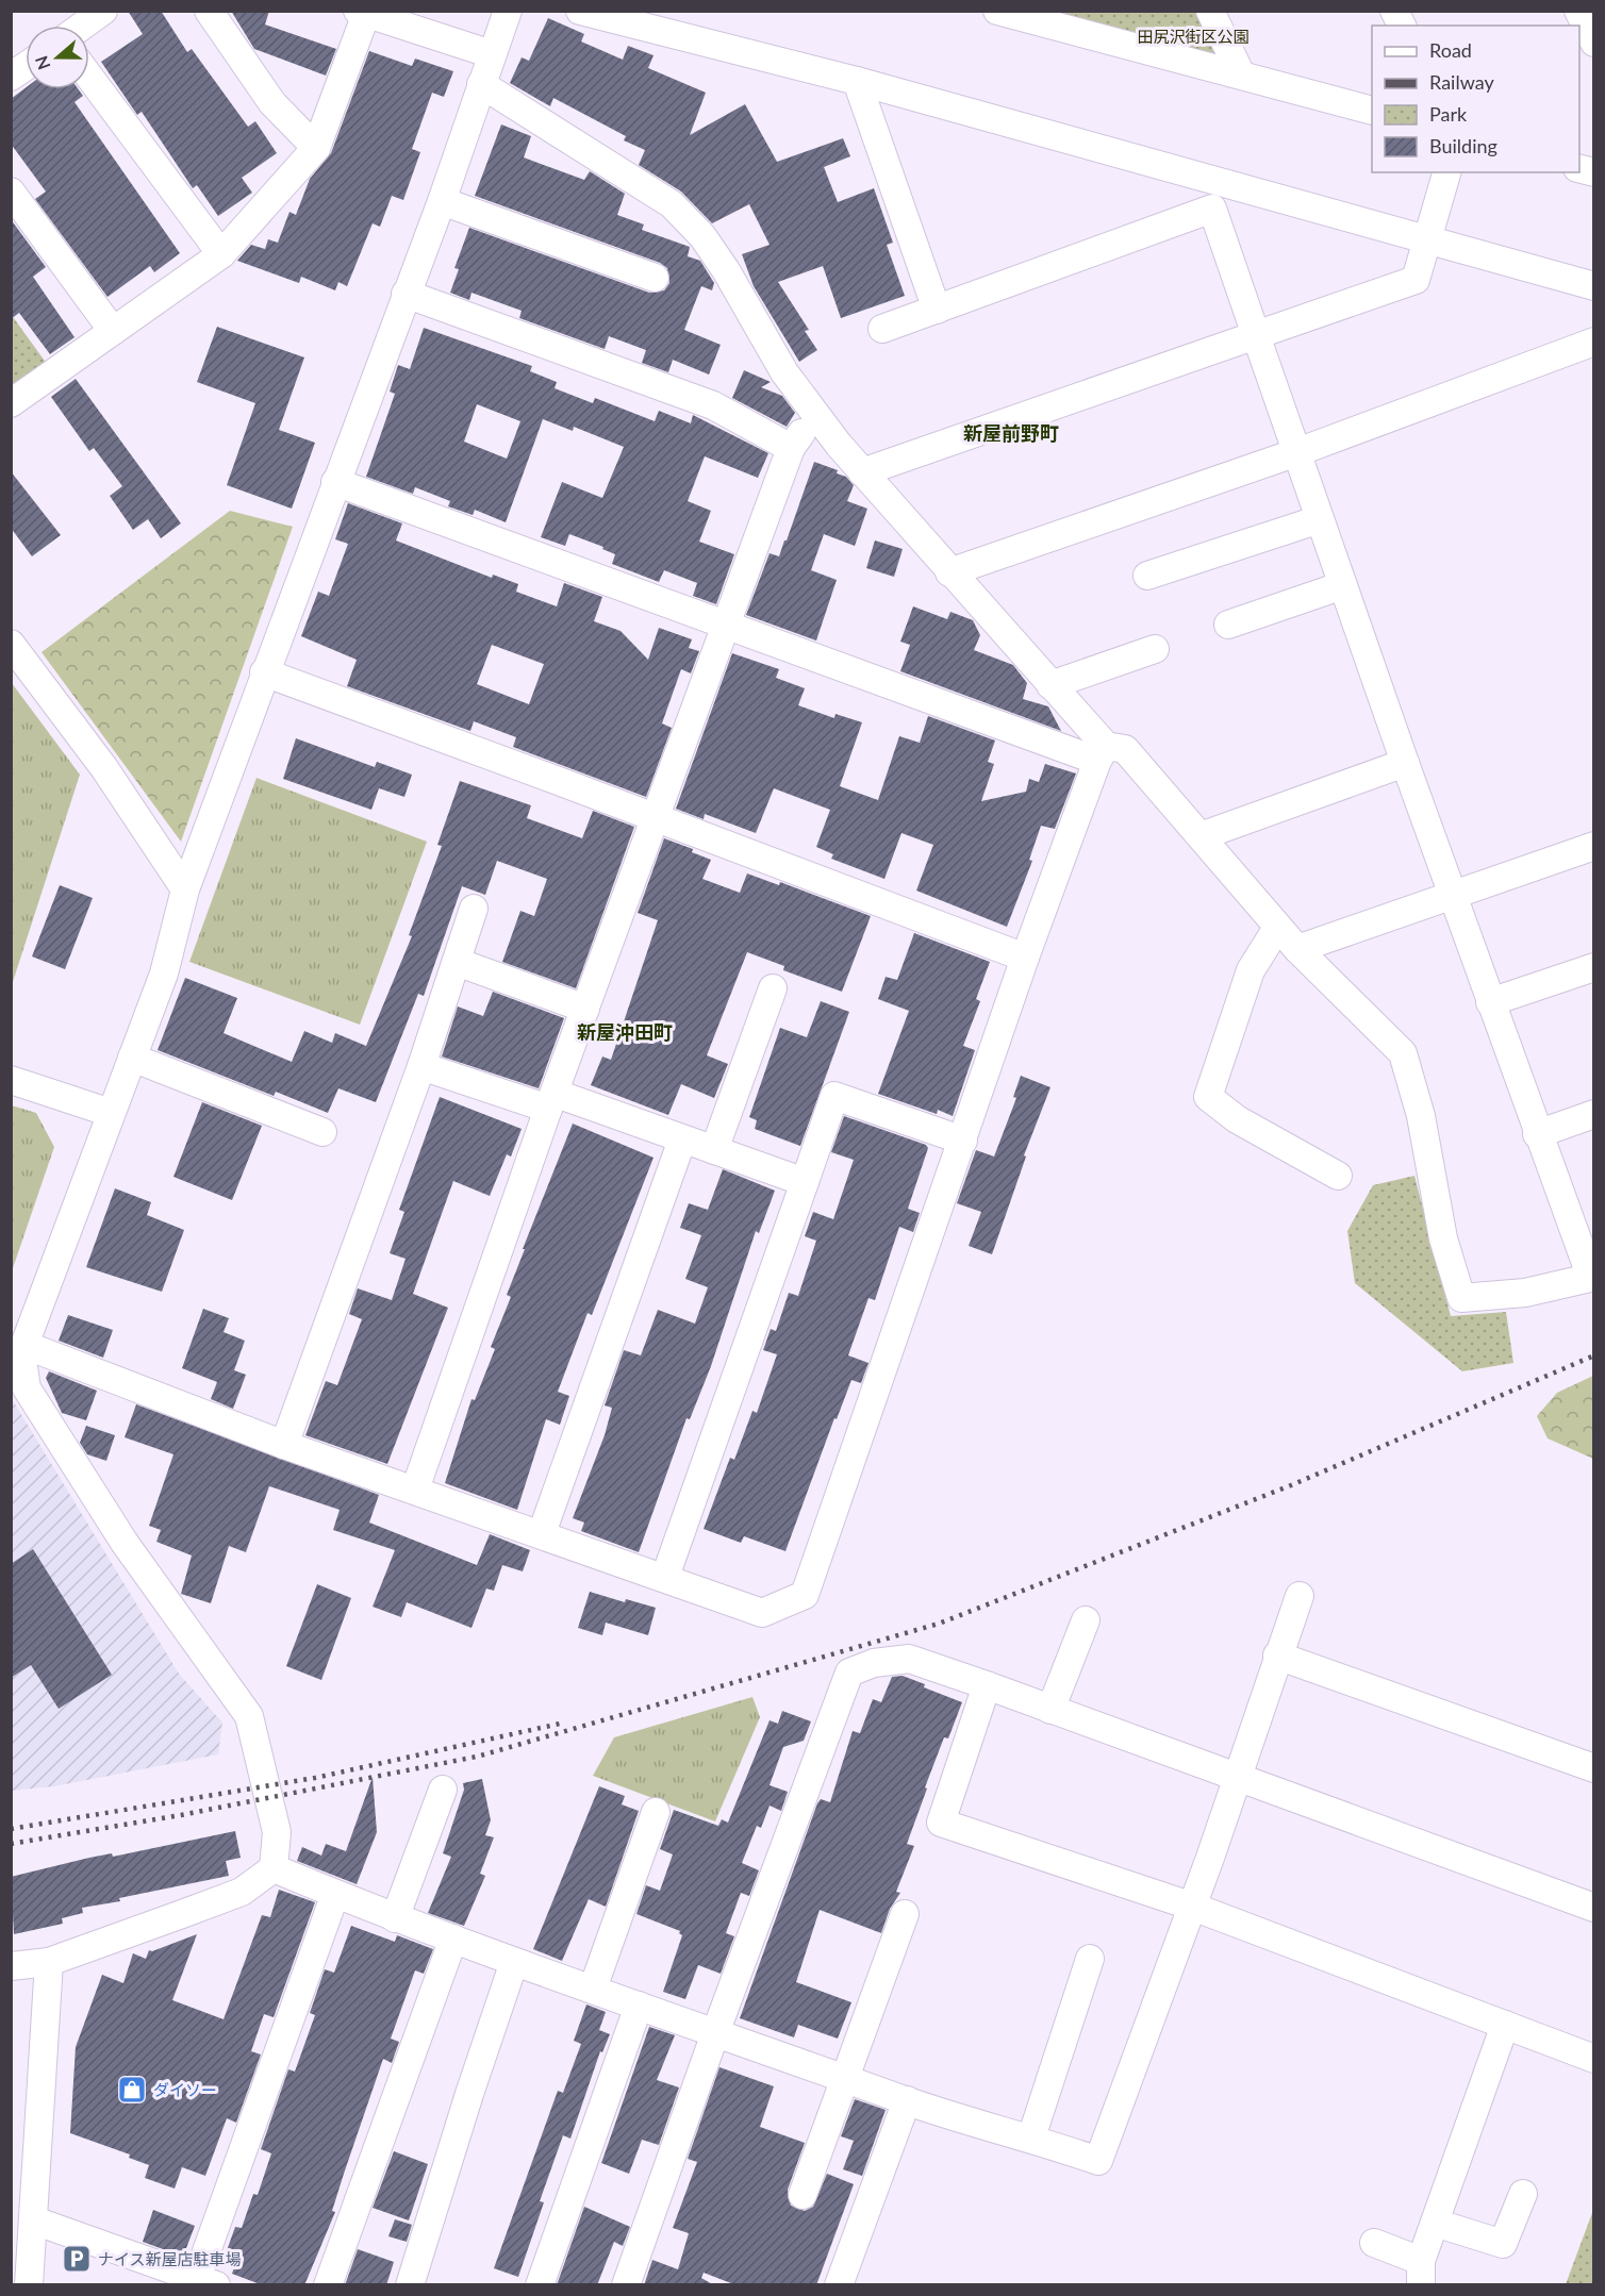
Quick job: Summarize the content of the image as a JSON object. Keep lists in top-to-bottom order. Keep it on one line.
{"districts":["新屋前野町","新屋沖田町"],"parks":["田尻沢街区公園"],"places":{"shop":["ダイソー"],"parking":["ナイス新屋店駐車場"]},"legend":["Road","Railway","Park","Building"],"north":"left"}
